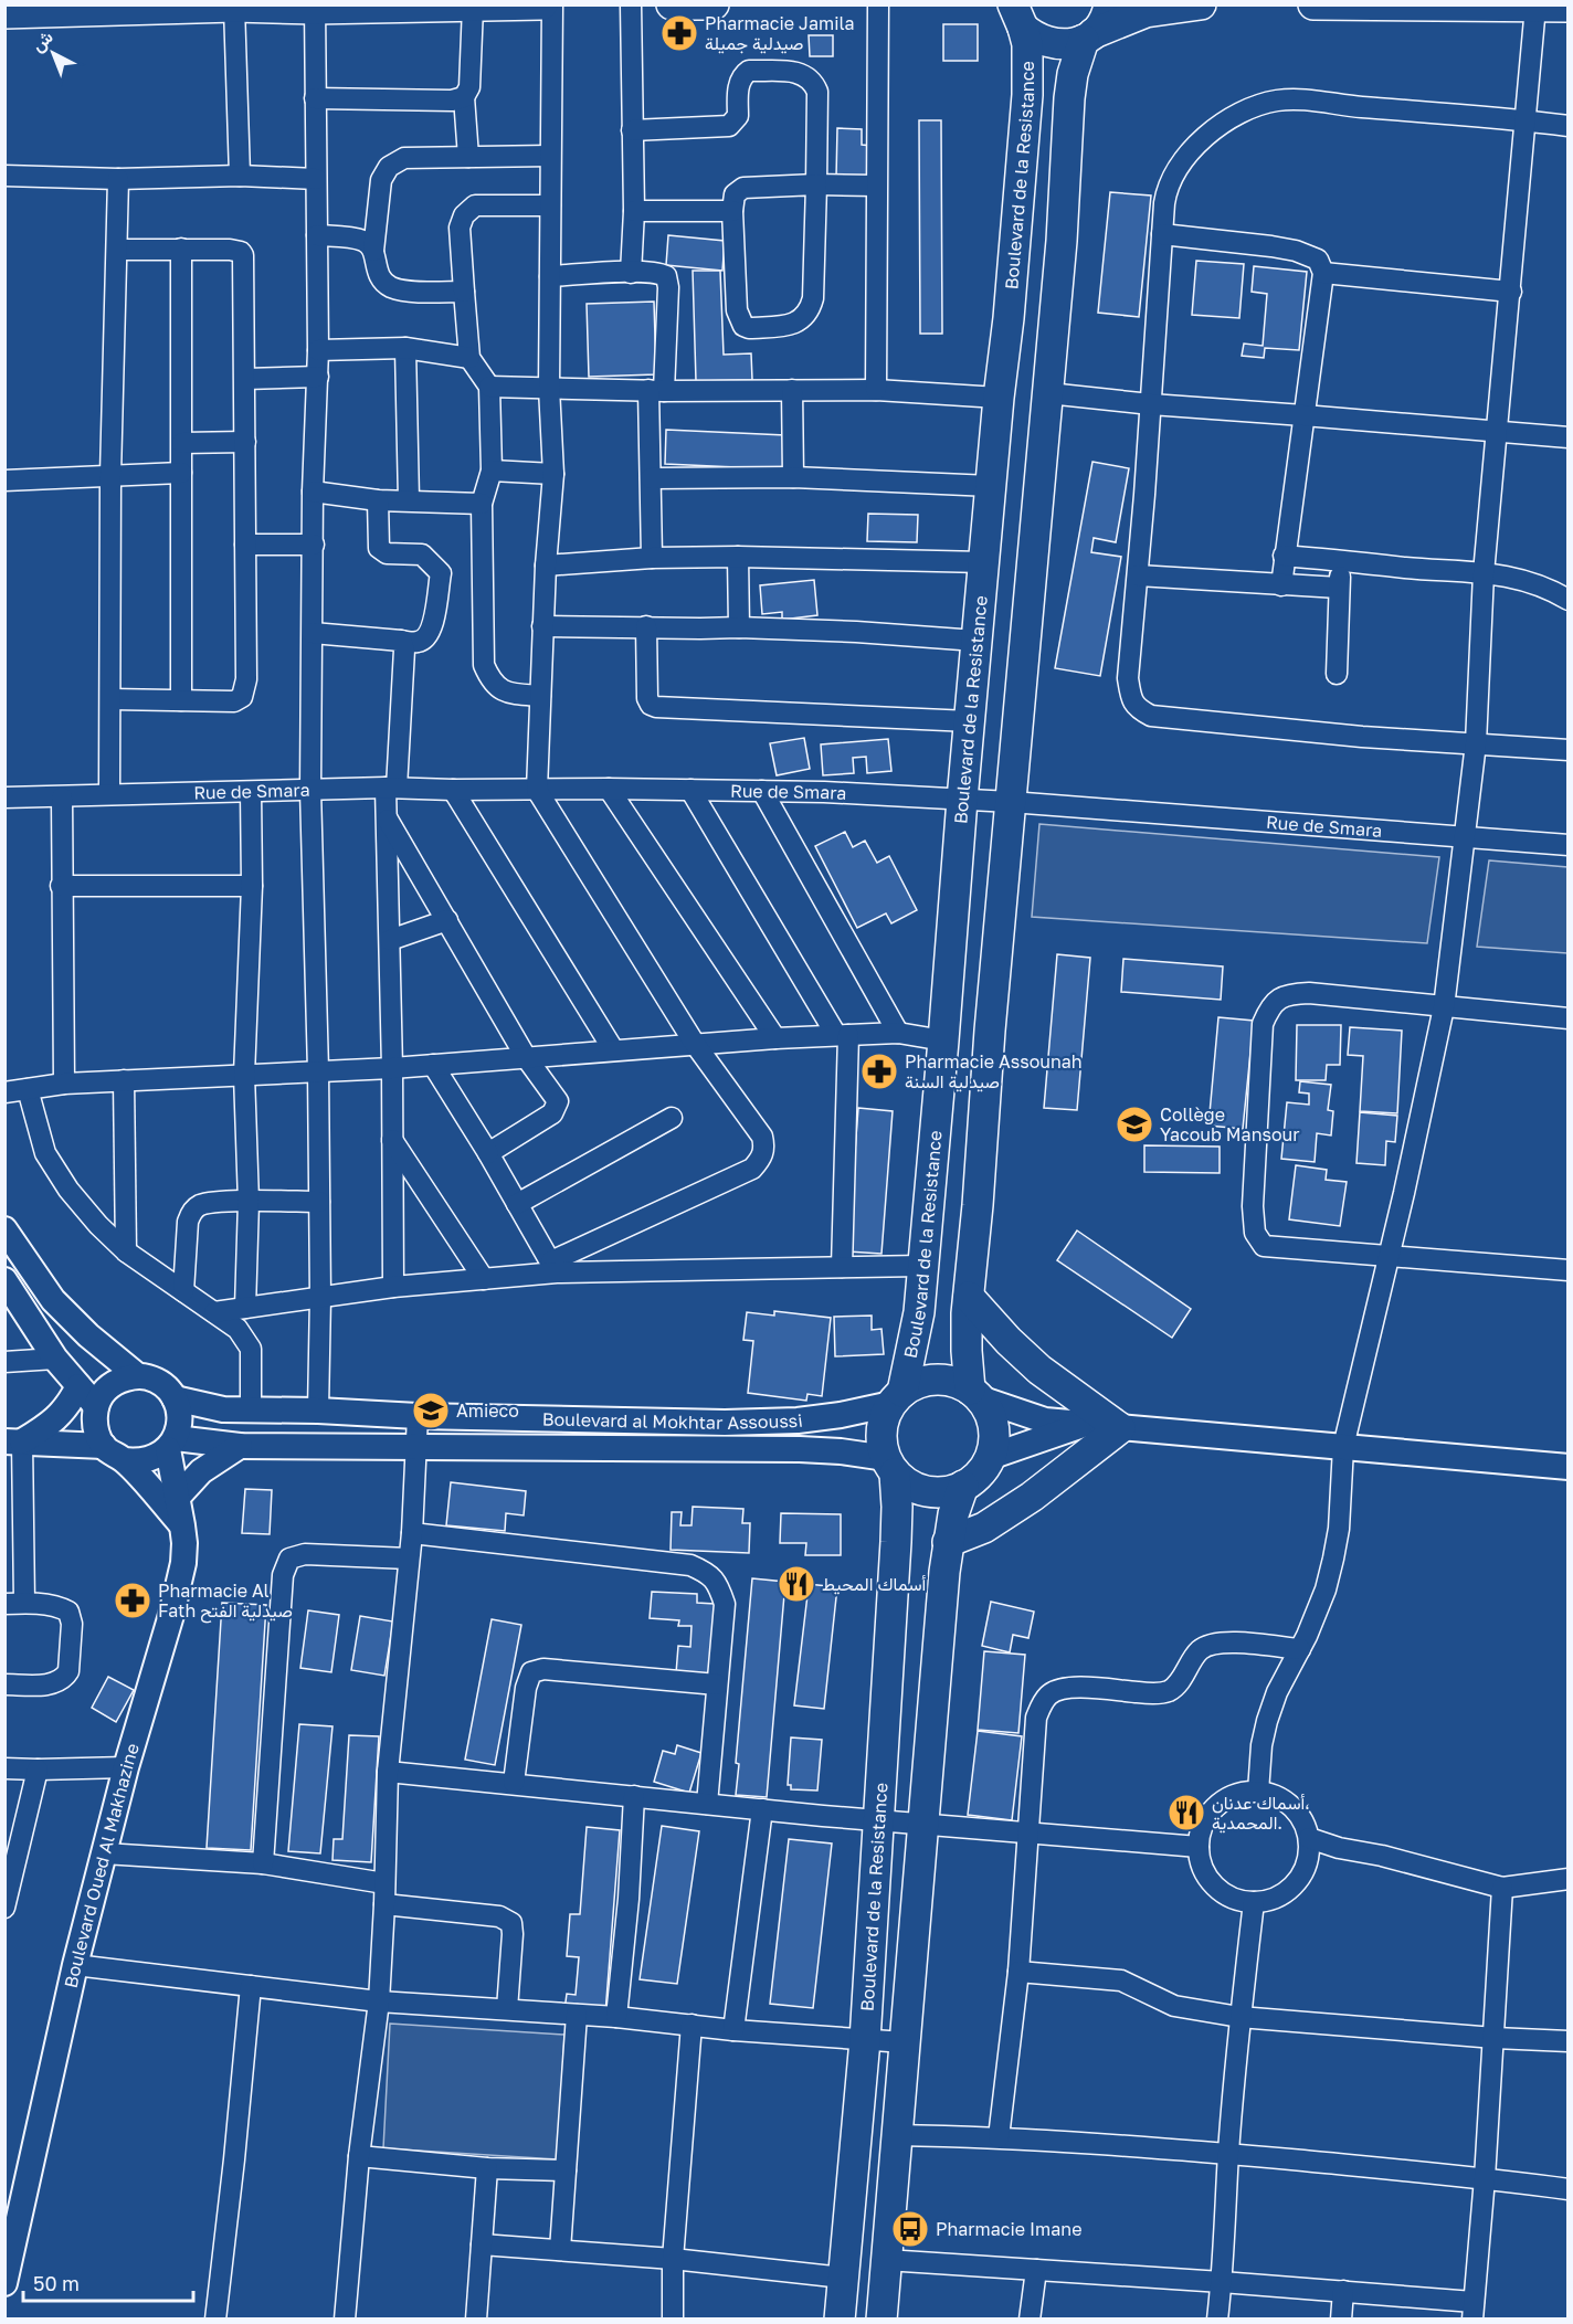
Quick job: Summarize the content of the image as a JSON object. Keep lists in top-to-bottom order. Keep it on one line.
{"streets":{"main road":["Boulevard de la Resistance"],"street":["Rue de Smara","Boulevard al Mokhtar Assoussi","Boulevard Oued Al Makhazine"]},"crossings":[["Boulevard de la Resistance","Rue de Smara"],["Boulevard de la Resistance","Boulevard al Mokhtar Assoussi"],["Boulevard al Mokhtar Assoussi","Boulevard Oued Al Makhazine"]],"places":{"pharmacy":["Pharmacie Jamila صيدلية جميلة","Pharmacie Assounah صيدلية السنة","Pharmacie Al Fath صيدلية الفتح"],"school or university":["Collège Yacoub Mansour","Amieco"],"restaurant":["أسماك المحيط","أسماك عدنان، المحمدية."],"bus stop":["Pharmacie Imane"]},"scale_bar":"50 m","north":"top left"}
